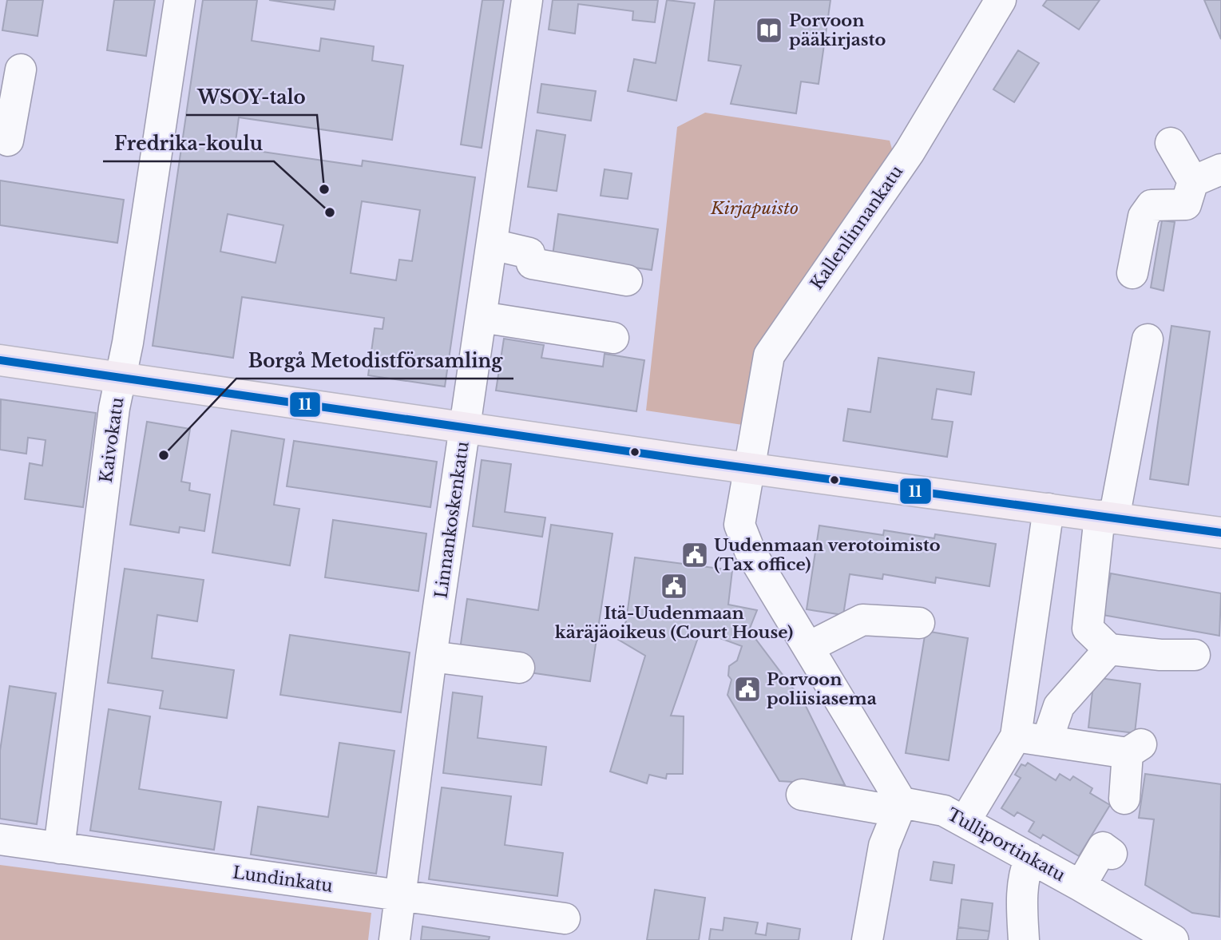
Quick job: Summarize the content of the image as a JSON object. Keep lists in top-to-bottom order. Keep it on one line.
{"streets":{"street":["Kallenlinnankatu","Kaivokatu","Linnankoskenkatu","Tulliportinkatu","Lundinkatu"]},"crossings":[["Kaivokatu","Lundinkatu"],["Linnankoskenkatu","Lundinkatu"]],"parks":["Kirjapuisto"],"places":{"library":["Porvoon pääkirjasto"],"other":["WSOY-talo","Fredrika-koulu","Borgå Metodistförsamling"],"public building":["Uudenmaan verotoimisto (Tax office)","Itä-Uudenmaan käräjäoikeus (Court House)","Porvoon poliisiasema"]},"lines":["transit line 11"]}
